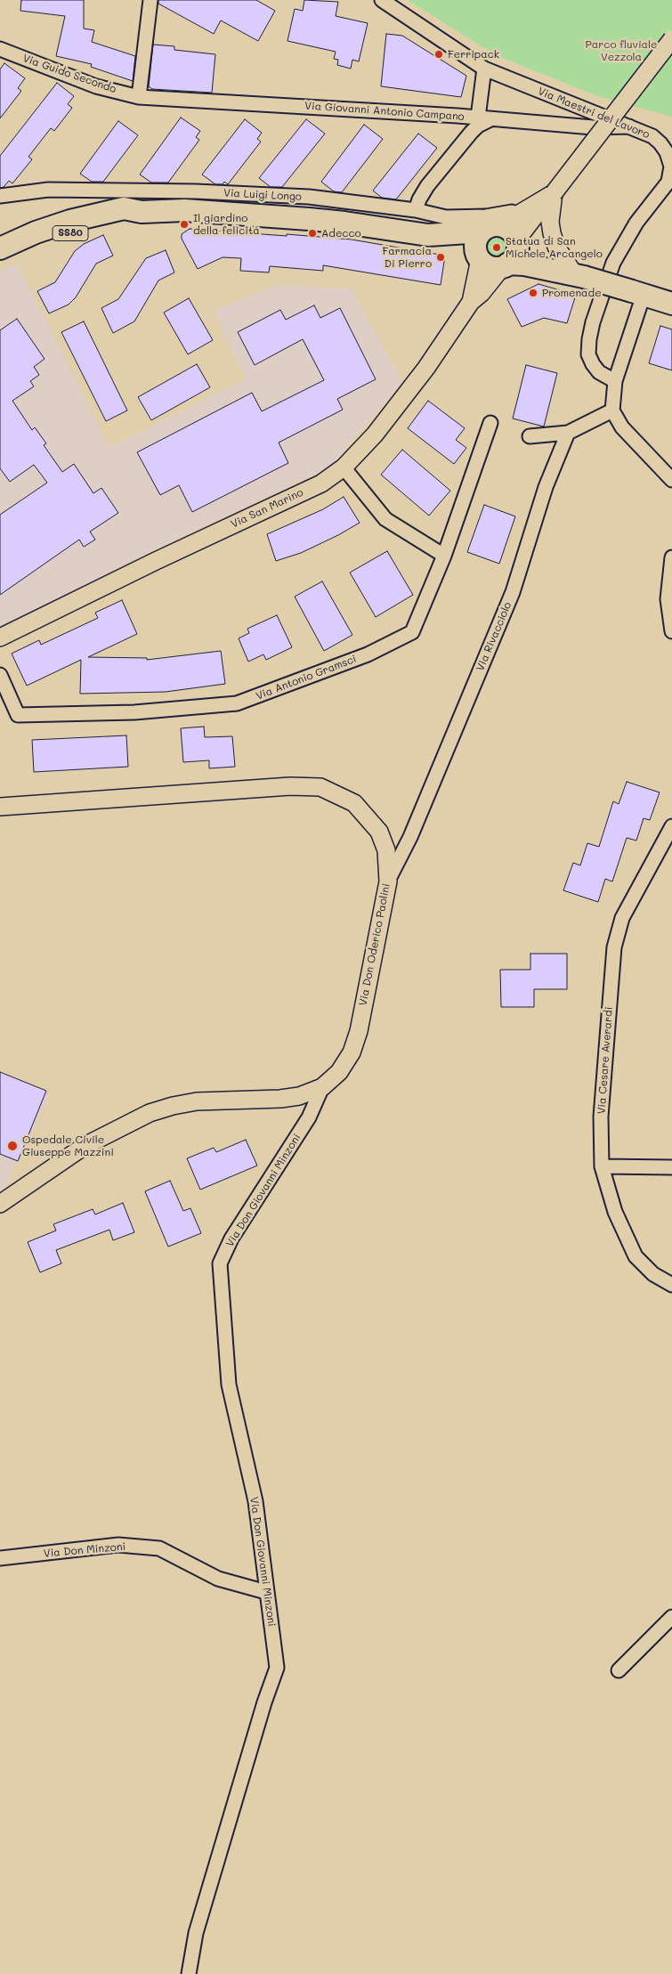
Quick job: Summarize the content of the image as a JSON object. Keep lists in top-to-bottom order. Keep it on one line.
{"streets":{"main road":["SS80"],"street":["Via Guido Secondo","Via Giovanni Antonio Campano","Via Maestri del Lavoro","Via Luigi Longo","Via San Marino","Via Rivacciolo","Via Antonio Gramsci","Via Don Oderico Paolini","Via Cesare Averardi","Via Don Giovanni Minzoni","Via Don Minzoni"]},"crossings":[["Via Guido Secondo","Via Giovanni Antonio Campano"],["Via Giovanni Antonio Campano","Via Maestri del Lavoro"],["SS80","Via San Marino"],["Via Rivacciolo","Via Don Oderico Paolini"],["Via Don Oderico Paolini","Via Don Giovanni Minzoni"],["Via Don Giovanni Minzoni","Via Don Minzoni"]],"parks":["Parco fluviale Vezzola"],"places":["Ferripack","Il giardino della felicità","Adecco","Statua di San Michele Arcangelo","Farmacia Di Pierro","Promenade","Ospedale Civile Giuseppe Mazzini"]}
